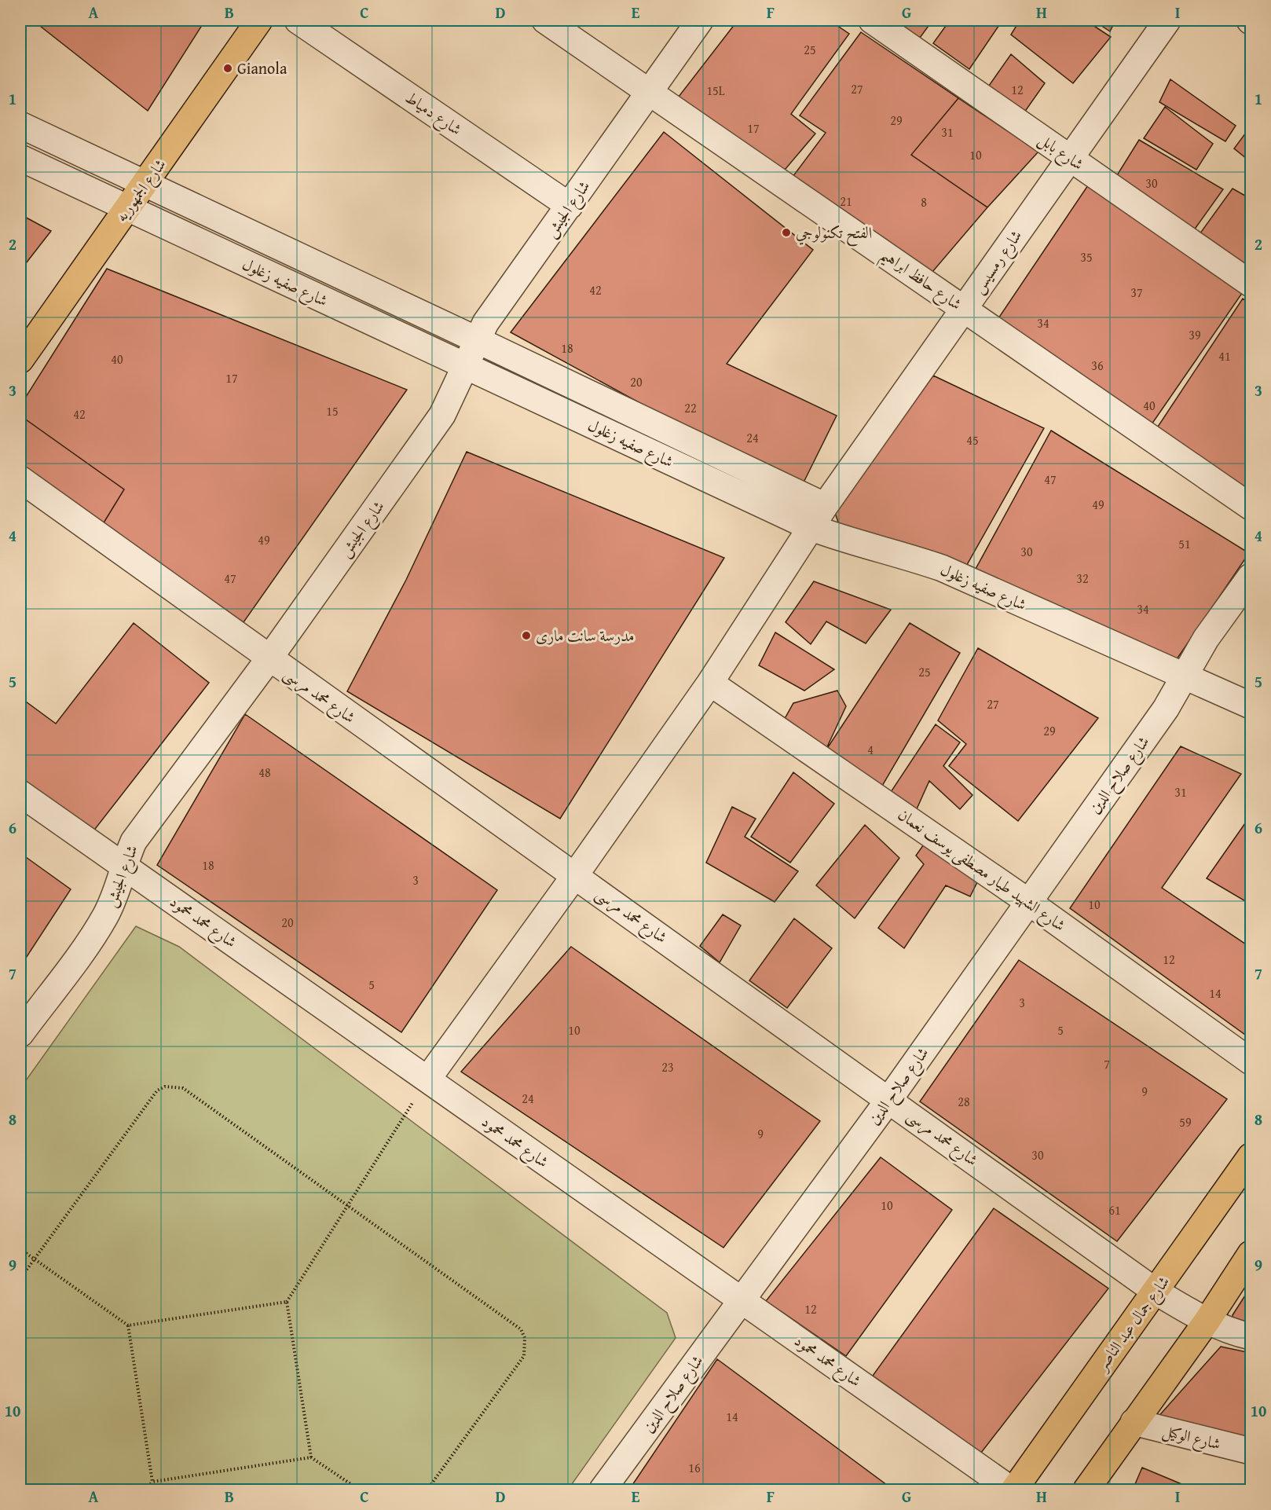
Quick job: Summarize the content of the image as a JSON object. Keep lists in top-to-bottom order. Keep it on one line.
{"streets":{"main road":["شارع الجمهوريه","شارع جمال عبد الناصر"],"street":["شارع دمياط","شارع بابل","شارع الجيش","شارع رمسيس","شارع حافظ ابراهيم","شارع صفيه زغلول","شارع محمد مرسى","شارع صلاح الدين","شارع الشهيد طيار مصطفى يوسف نعمان","شارع محمد محمود","شارع الوكيل"]},"crossings":[["شارع دمياط","شارع الجيش"],["شارع بابل","شارع رمسيس"],["شارع الجمهوريه","شارع صفيه زغلول"],["شارع الجيش","شارع حافظ ابراهيم"],["شارع الجيش","شارع صفيه زغلول"],["شارع الجيش","شارع محمد مرسى"],["شارع الجيش","شارع محمد محمود"],["شارع رمسيس","شارع حافظ ابراهيم"],["شارع رمسيس","شارع صفيه زغلول"],["شارع رمسيس","شارع محمد مرسى"],["شارع رمسيس","شارع الشهيد طيار مصطفى يوسف نعمان"],["شارع رمسيس","شارع محمد محمود"],["شارع صفيه زغلول","شارع صلاح الدين"],["شارع محمد مرسى","شارع صلاح الدين"],["شارع محمد مرسى","شارع جمال عبد الناصر"],["شارع صلاح الدين","شارع الشهيد طيار مصطفى يوسف نعمان"],["شارع صلاح الدين","شارع محمد محمود"],["شارع محمد محمود","شارع جمال عبد الناصر"]],"places":["Gianola","الفتح تكنولوجي","مدرسة سانت مارى"],"house_numbers":["25","27","12","15L","29","17","31","10","30","21","8","35","42","37","34","39","18","41","40","36","17","20","40","22","15","42","24","45","47","49","49","51","30","47","32","34","25","27","29","4","48","31","18","3","10","20","12","5","14","3","10","5","7","23","9","24","28","59","9","30","10","61","12","14","16"],"grid":{"columns":["A","B","C","D","E","F","G","H","I"],"rows":["1","2","3","4","5","6","7","8","9","10"]}}
